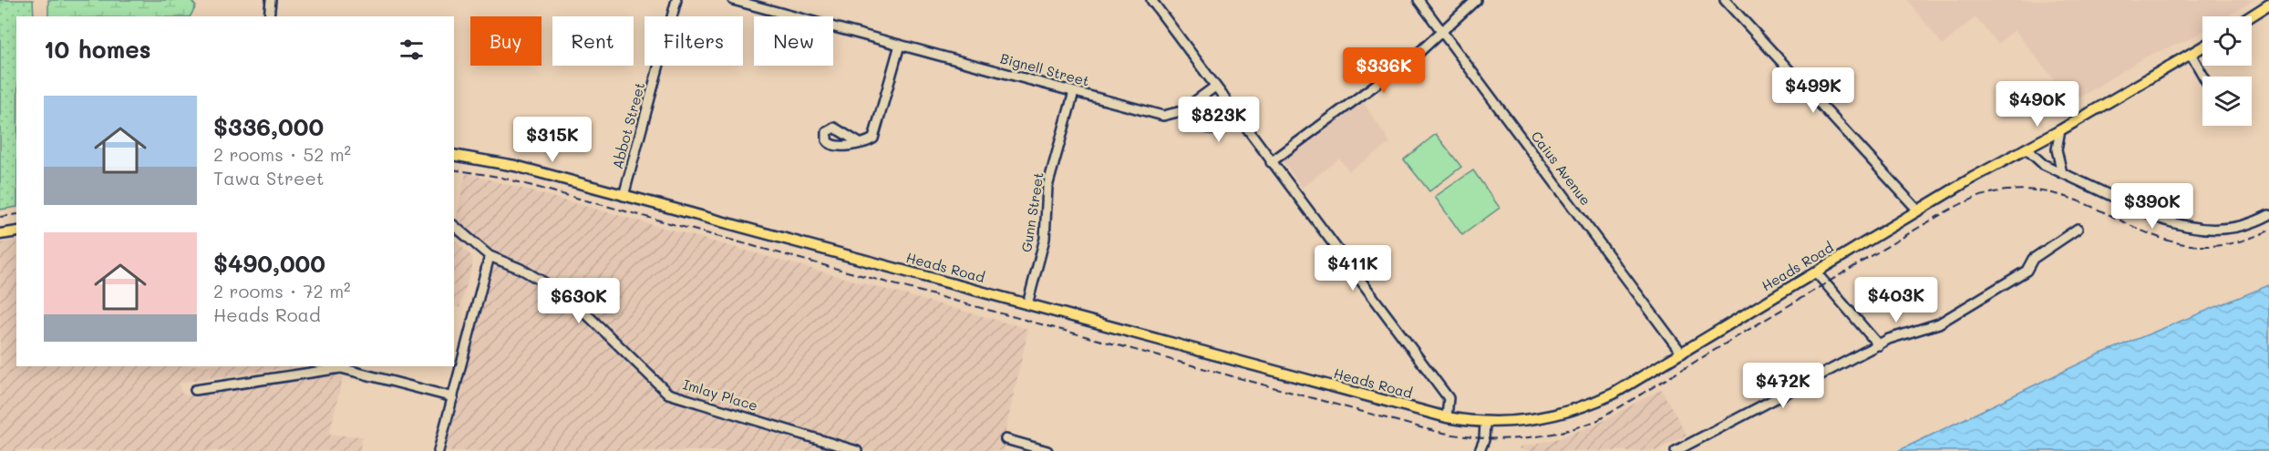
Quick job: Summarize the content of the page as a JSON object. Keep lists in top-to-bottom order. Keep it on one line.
{"streets":{"main road":["Heads Road"],"street":["Bignell Street","Abbot Street","Caius Avenue","Gunn Street","Imlay Place"]},"crossings":[["Bignell Street","Gunn Street"],["Abbot Street","Heads Road"],["Caius Avenue","Heads Road"],["Gunn Street","Heads Road"]],"page":{"chip":["Buy","Rent","Filters","New"],"heading":"10 homes","price":["$336K","$499K","$490K","$823K","$315K","$390K","$411K","$403K","$630K","$472K"],"list":[{"name":"$336,000","note":"2 rooms · 52 m² · Tawa Street"},{"name":"$490,000","note":"2 rooms · 72 m² · Heads Road"}]}}
